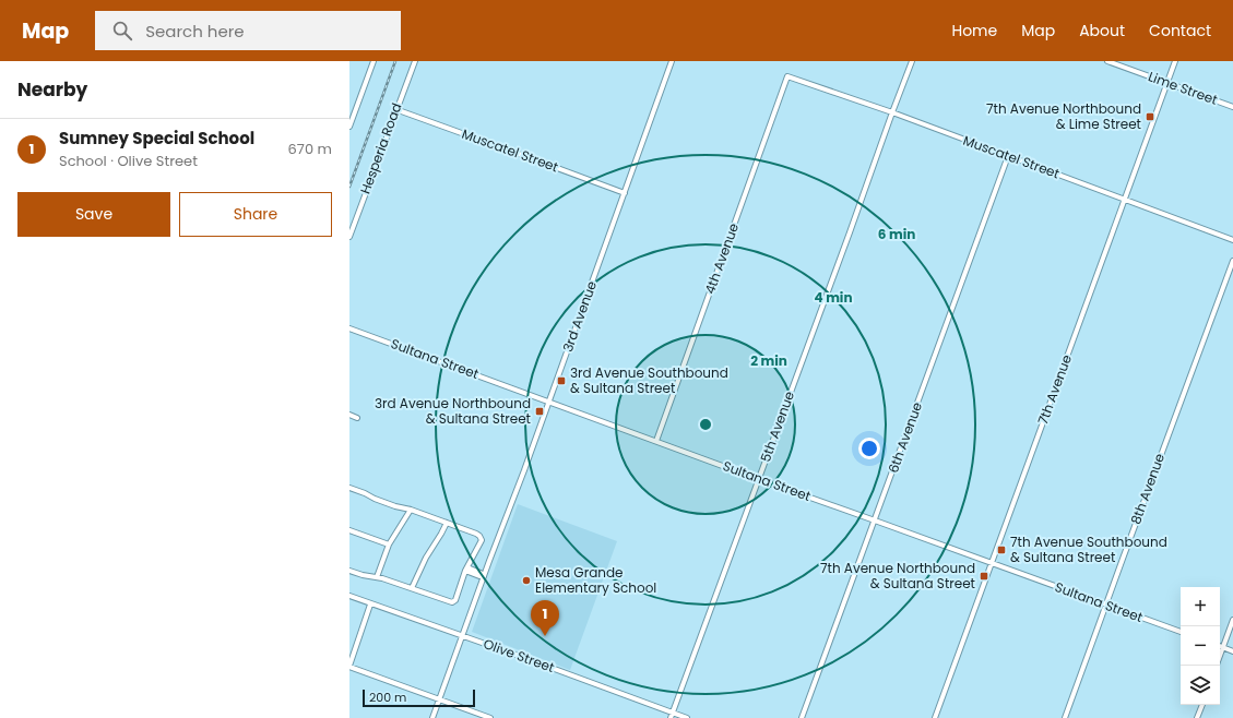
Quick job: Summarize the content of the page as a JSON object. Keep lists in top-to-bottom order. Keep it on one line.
{"streets":{"street":["Lime Street","Hesperia Road","Muscatel Street","4th Avenue","3rd Avenue","Sultana Street","7th Avenue","5th Avenue","6th Avenue","8th Avenue","Olive Street"]},"crossings":[["Lime Street","7th Avenue"],["Hesperia Road","Muscatel Street"],["Muscatel Street","4th Avenue"],["Muscatel Street","3rd Avenue"],["Muscatel Street","7th Avenue"],["Muscatel Street","5th Avenue"],["Muscatel Street","6th Avenue"],["4th Avenue","Sultana Street"],["3rd Avenue","Sultana Street"],["3rd Avenue","Olive Street"],["Sultana Street","7th Avenue"],["Sultana Street","5th Avenue"],["Sultana Street","6th Avenue"],["Sultana Street","8th Avenue"],["5th Avenue","Olive Street"]],"places":{"transit":["7th Avenue Northbound & Lime Street","3rd Avenue Southbound & Sultana Street","3rd Avenue Northbound & Sultana Street","7th Avenue Southbound & Sultana Street","7th Avenue Northbound & Sultana Street"],"other":["Mesa Grande Elementary School"]},"scale_bar":"200 m","page":{"header":"Map","search":"Search here","nav":["Home","Map","About","Contact"],"heading":"Nearby","list":[{"mark":"1","name":"Sumney Special School","note":"School · Olive Street","value":"670 m"}],"buttons":["Save","Share"],"map_buttons":["+","−"],"pins":"1","scale":"200 m"},"rings":["6 min","4 min","2 min"]}
